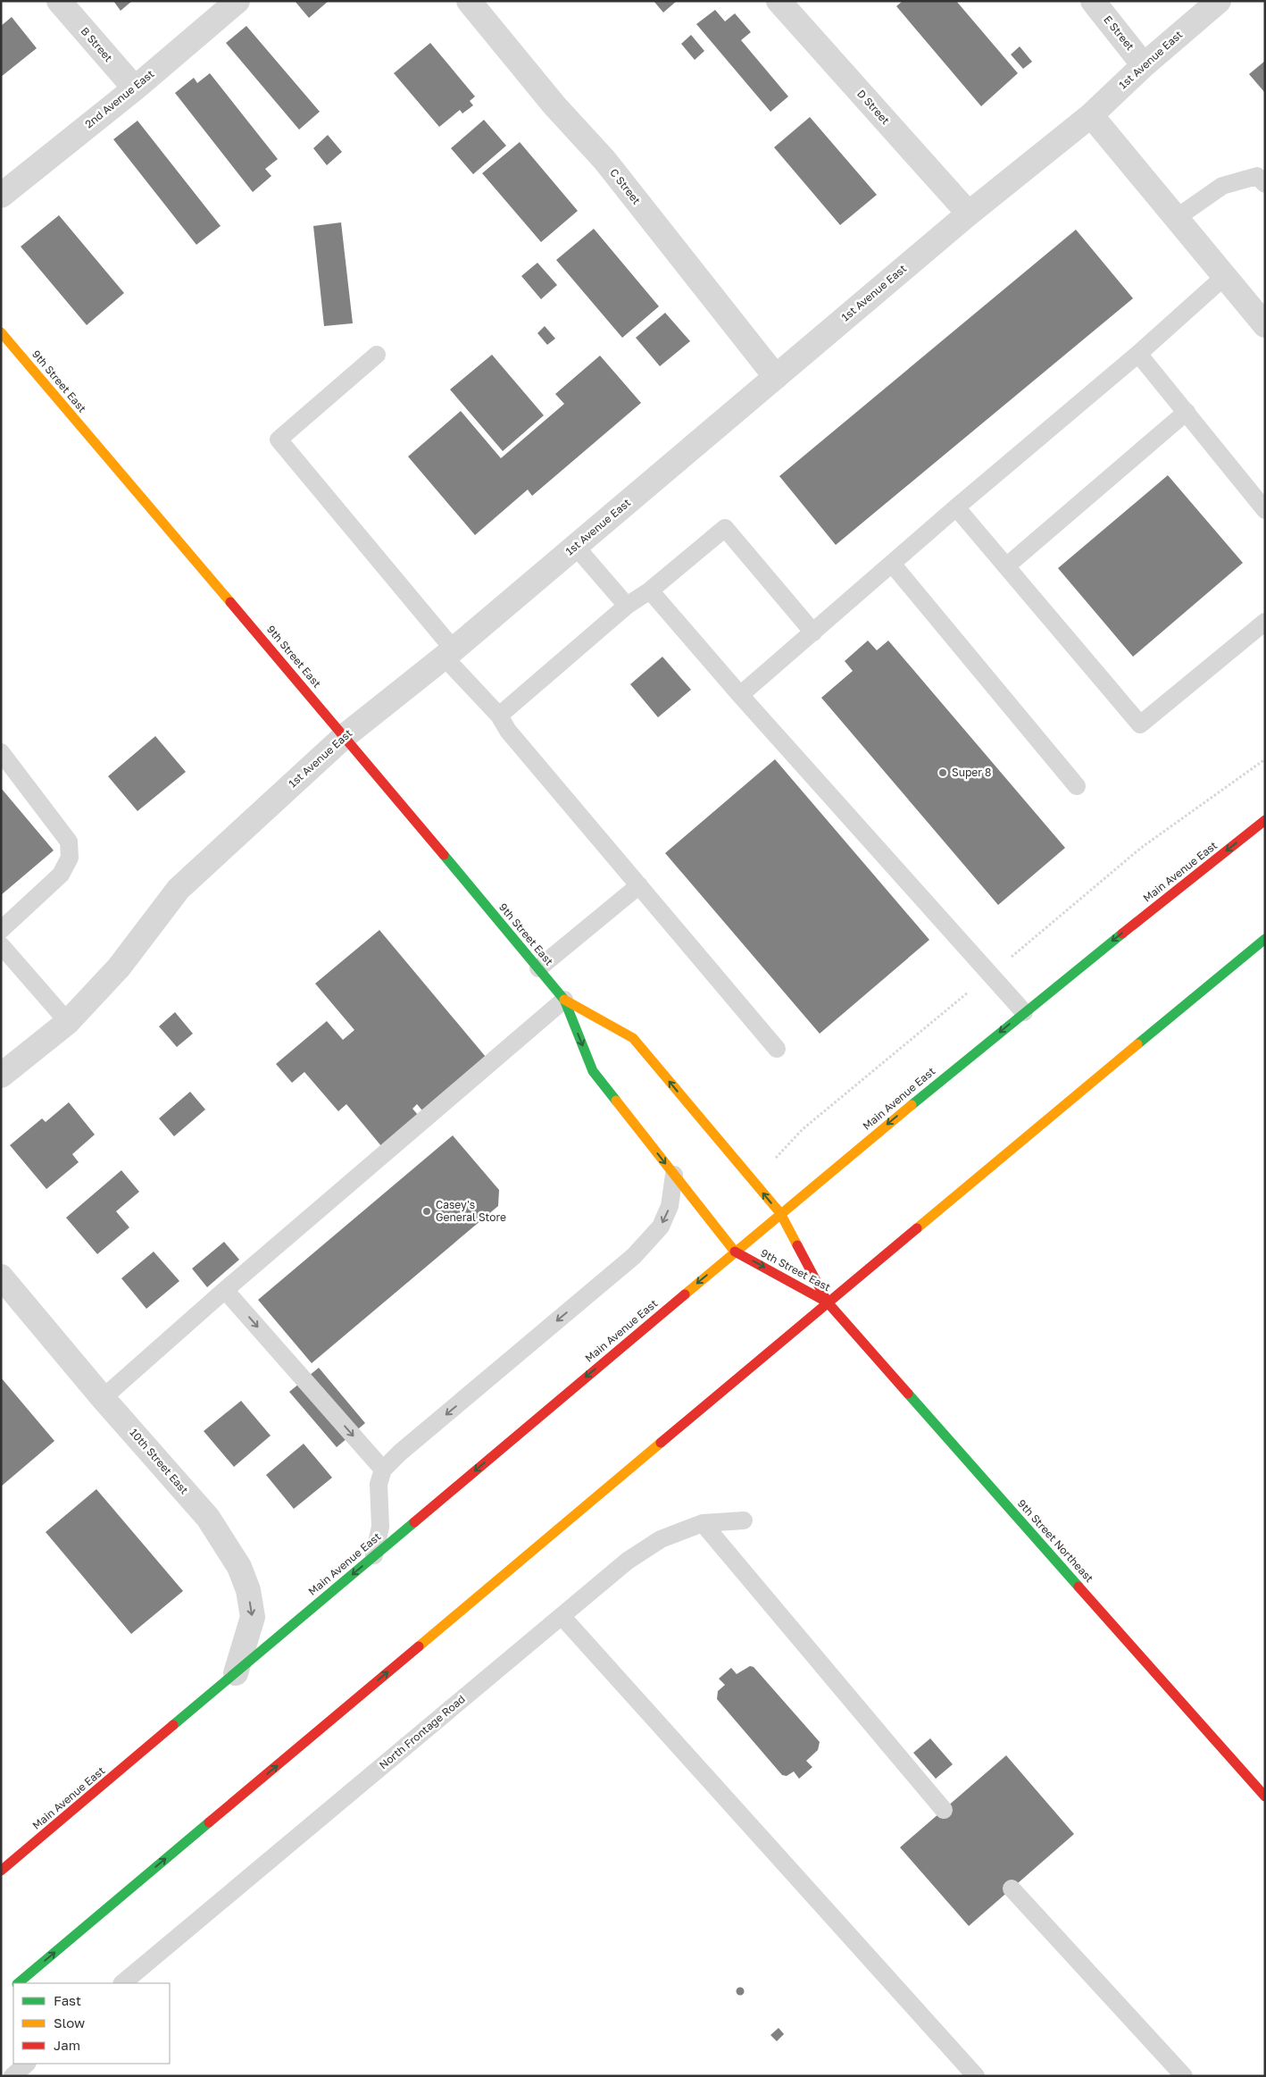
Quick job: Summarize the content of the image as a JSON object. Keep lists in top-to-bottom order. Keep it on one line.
{"streets":{"main road":["9th Street East","Main Avenue East","9th Street Northeast"],"street":["E Street","B Street","1st Avenue East","2nd Avenue East","D Street","C Street","10th Street East"],"lane":["North Frontage Road"]},"crossings":[["E Street","1st Avenue East"],["B Street","2nd Avenue East"],["1st Avenue East","D Street"],["1st Avenue East","C Street"],["1st Avenue East","9th Street East"],["9th Street East","Main Avenue East"],["9th Street East","9th Street Northeast"],["Main Avenue East","10th Street East"]],"one_way":["Main Avenue East","10th Street East"],"places":["Super 8","Casey's General Store"],"legend":["Fast","Slow","Jam"]}
